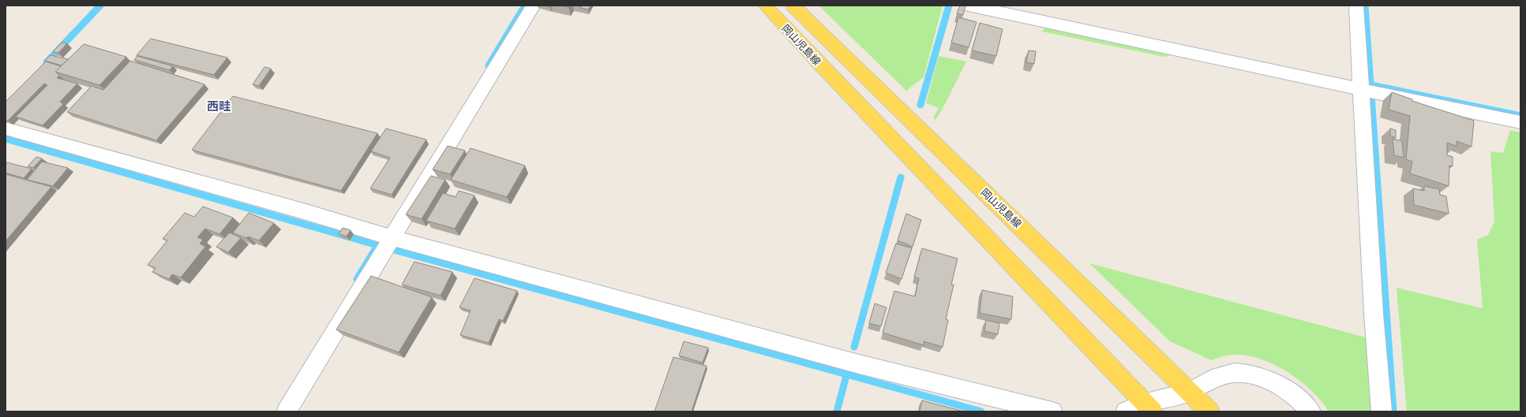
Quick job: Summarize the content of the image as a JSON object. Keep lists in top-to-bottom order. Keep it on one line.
{"streets":{"main road":["岡山児島線"]},"districts":["西畦"]}
